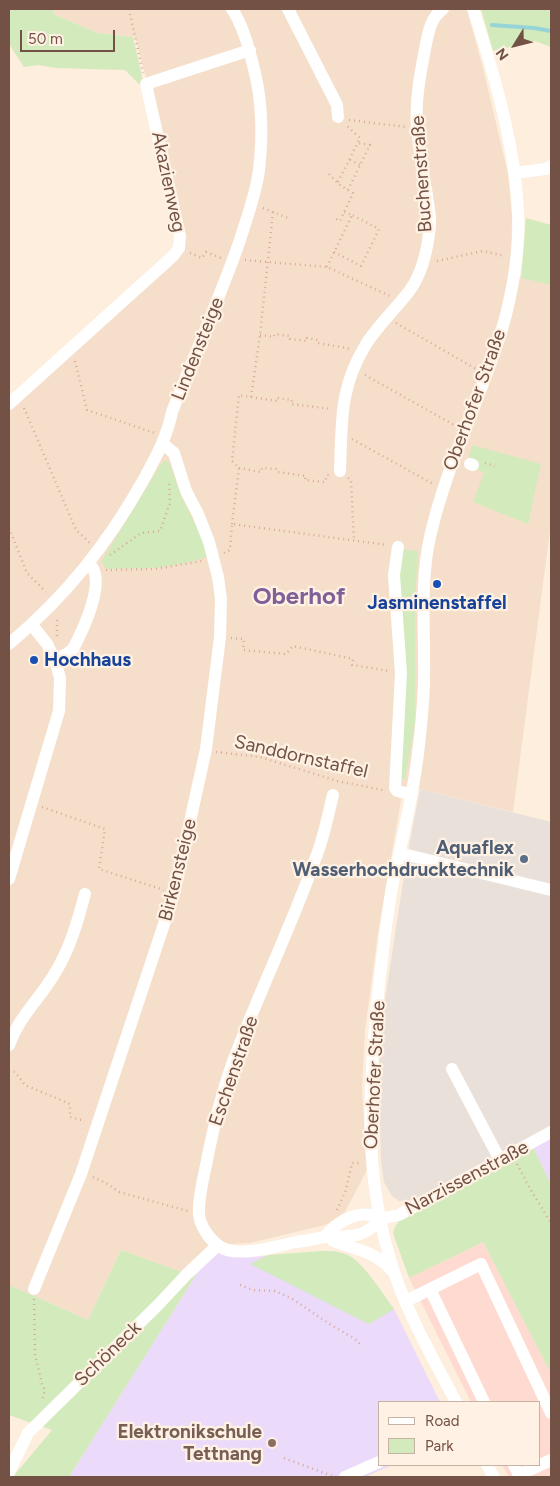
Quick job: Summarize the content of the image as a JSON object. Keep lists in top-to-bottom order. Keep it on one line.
{"streets":{"street":["Buchenstraße","Akazienweg","Lindensteige","Oberhofer Straße","Birkensteige","Eschenstraße","Narzissenstraße","Schöneck"],"path":["Sanddornstaffel"]},"crossings":[["Lindensteige","Birkensteige"],["Oberhofer Straße","Narzissenstraße"],["Eschenstraße","Schöneck"]],"districts":["Oberhof"],"places":["Jasminenstaffel","Hochhaus","Aquaflex Wasserhochdrucktechnik","Elektronikschule Tettnang"],"legend":["Road","Park"],"scale_bar":"50 m","north":"bottom left"}
